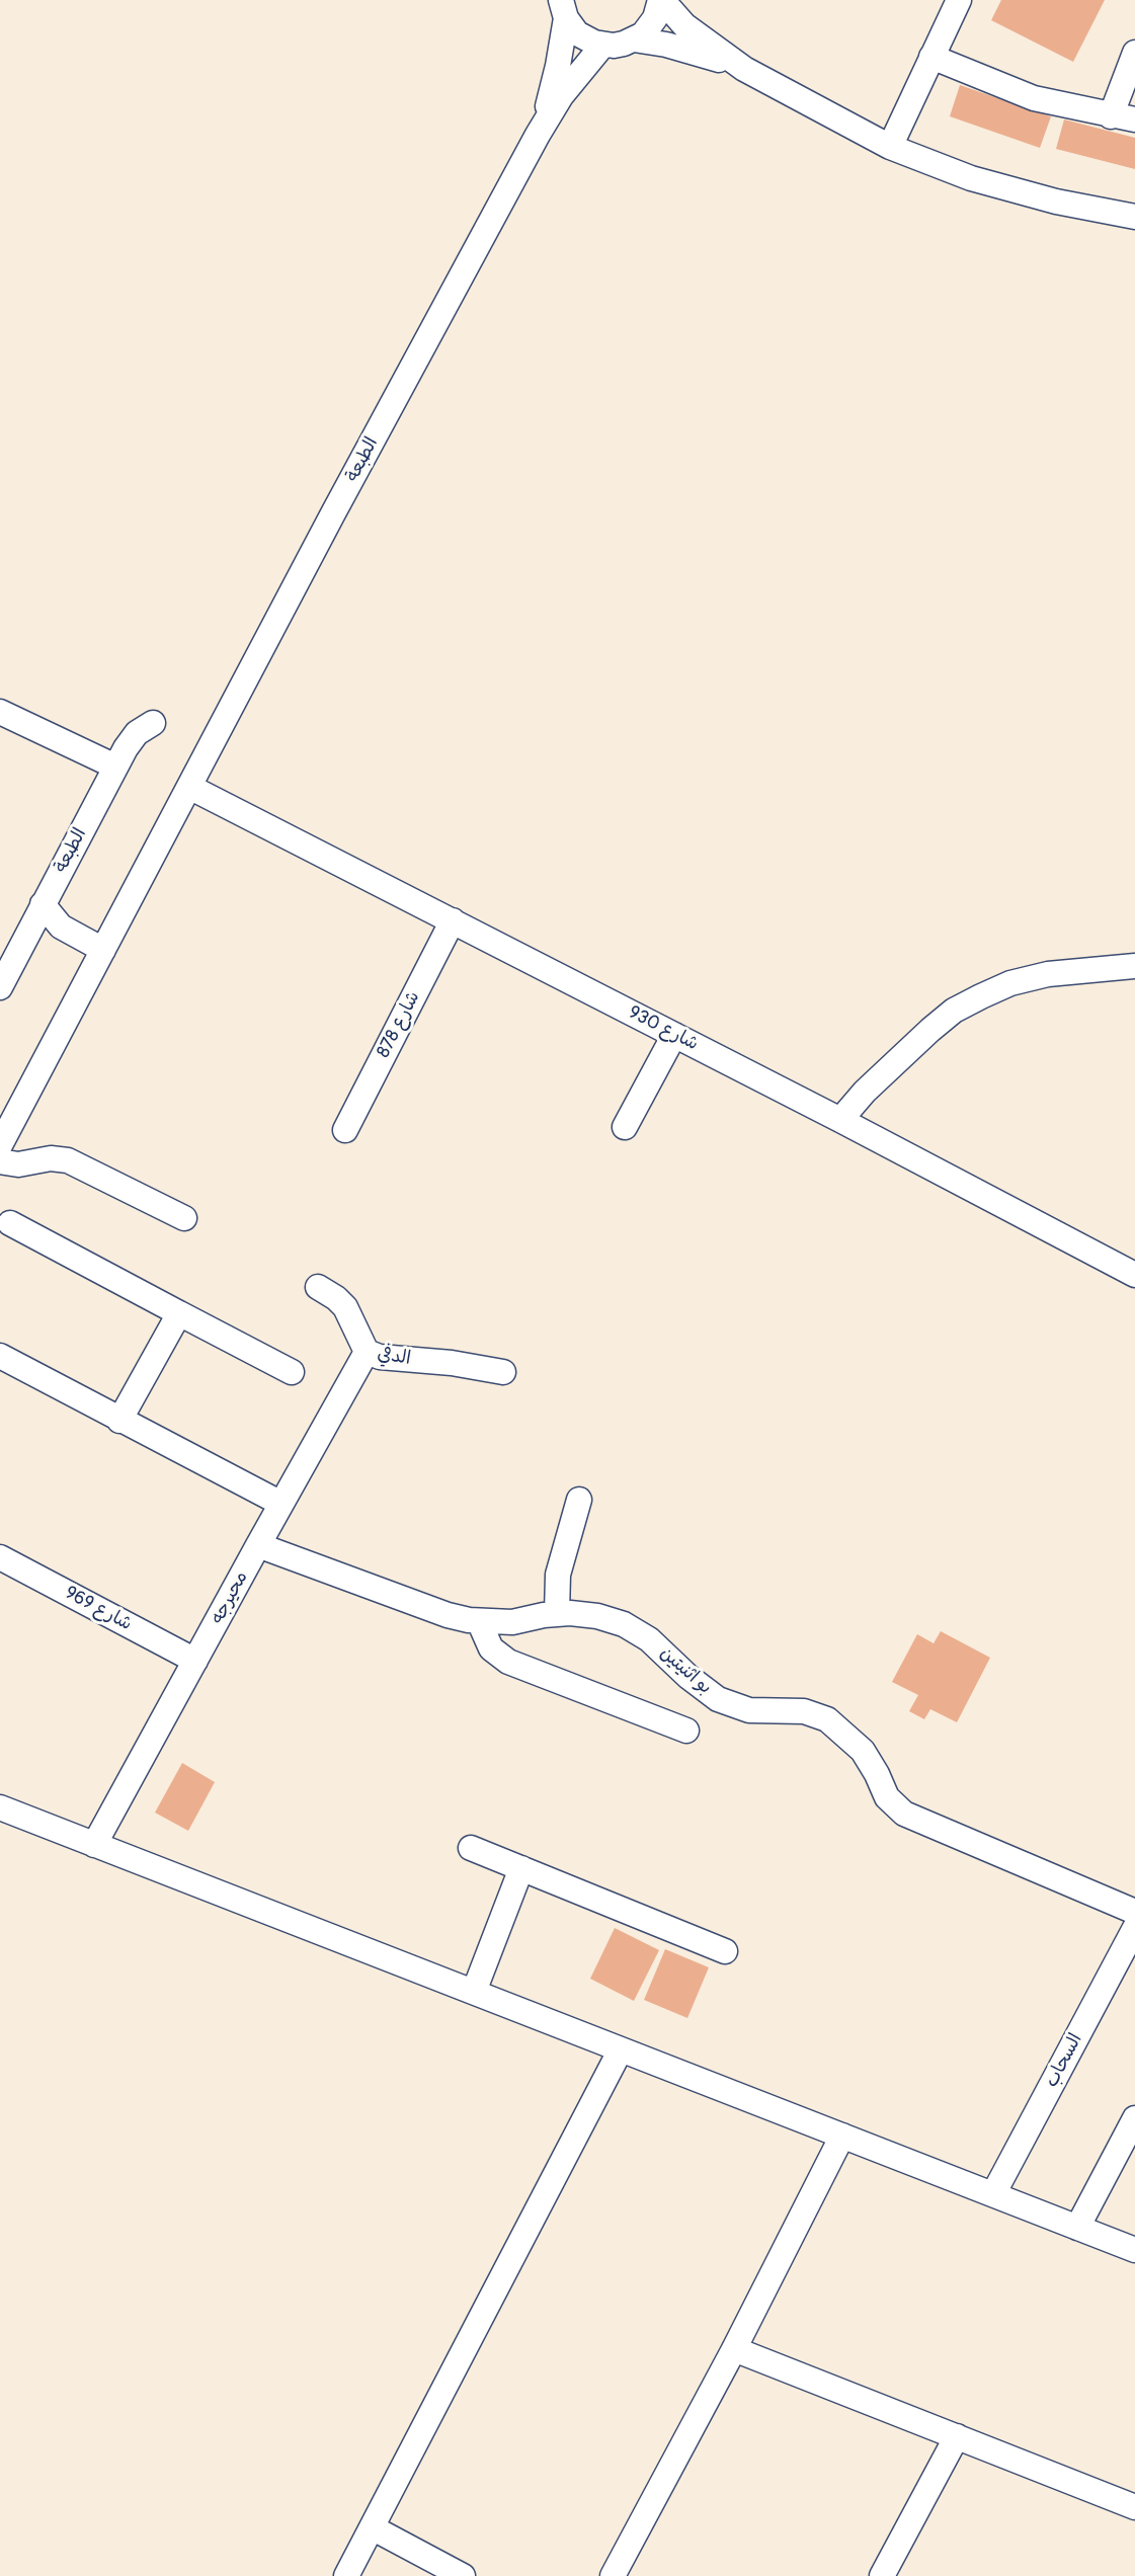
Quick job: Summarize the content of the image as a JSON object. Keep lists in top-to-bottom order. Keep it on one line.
{"streets":{"street":["الطبعة","شارع 878","شارع 930","الدفي","محيرجه","شارع 969","بو اثنيتين","السحاب"]},"crossings":[["الطبعة","شارع 930"],["شارع 878","شارع 930"],["الدفي","محيرجه"],["محيرجه","شارع 969"],["محيرجه","بو اثنيتين"]]}
